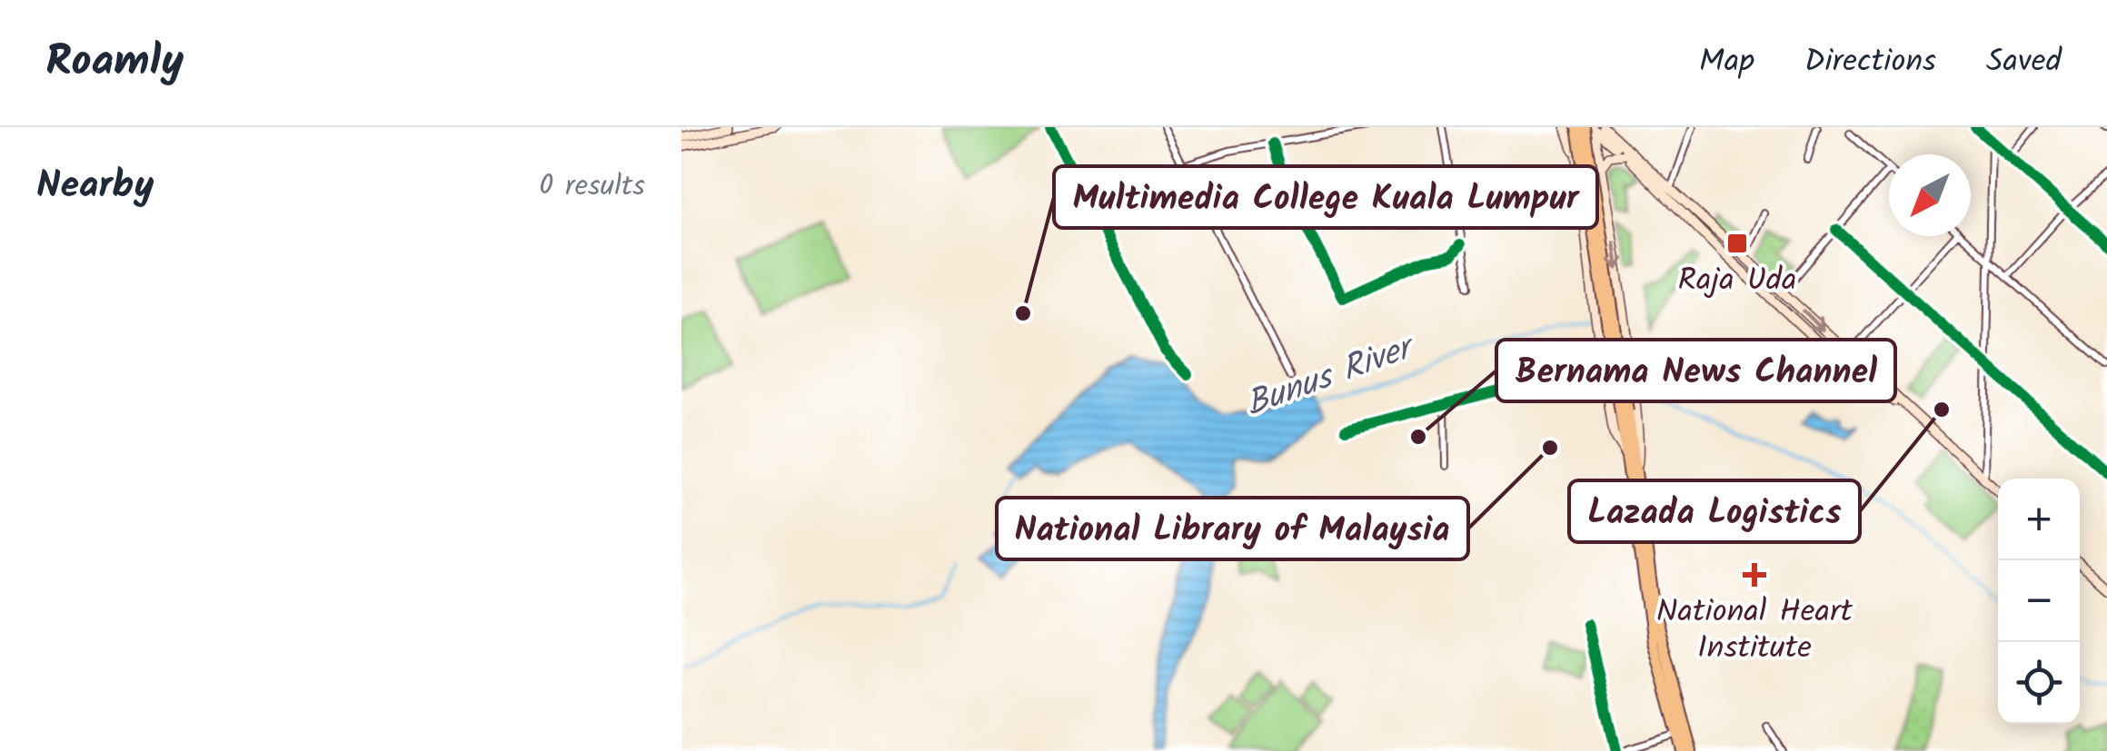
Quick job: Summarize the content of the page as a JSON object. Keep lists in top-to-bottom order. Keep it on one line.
{"water":["Bunus River"],"places":{"transit":["Raja Uda"],"other":["Multimedia College Kuala Lumpur","Lazada Logistics","Bernama News Channel","National Library of Malaysia"],"health":["National Heart Institute"]},"north":"bottom left","page":{"header":"Roamly","nav":["Map","Directions","Saved"],"heading":["Nearby","0 results"],"map_buttons":["+","−"]}}
